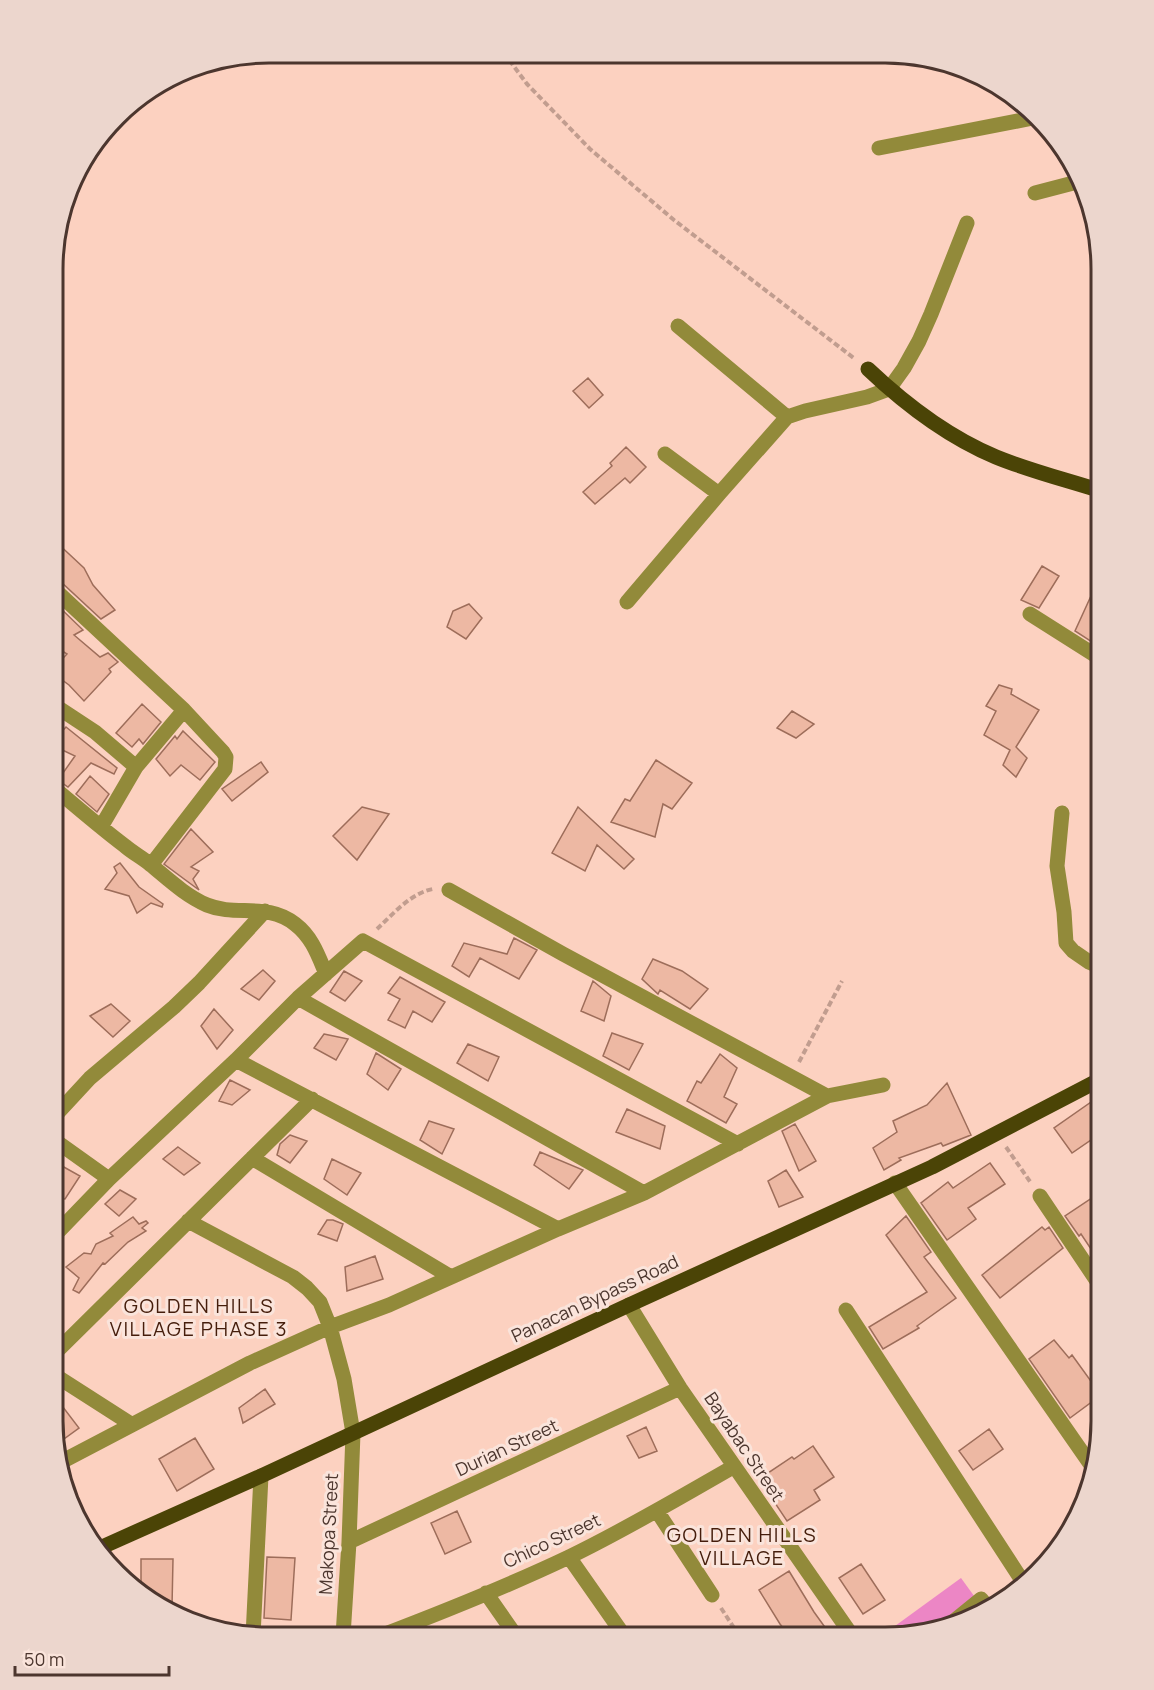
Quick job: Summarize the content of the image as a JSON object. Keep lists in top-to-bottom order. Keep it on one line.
{"streets":{"main road":["Panacan Bypass Road"],"street":["Bayabac Street","Durian Street","Makopa Street","Chico Street"]},"crossings":[["Panacan Bypass Road","Bayabac Street"],["Panacan Bypass Road","Makopa Street"],["Bayabac Street","Durian Street"],["Bayabac Street","Chico Street"],["Durian Street","Makopa Street"]],"districts":["GOLDEN HILLS VILLAGE PHASE 3","GOLDEN HILLS VILLAGE"],"scale_bar":"50 m"}
